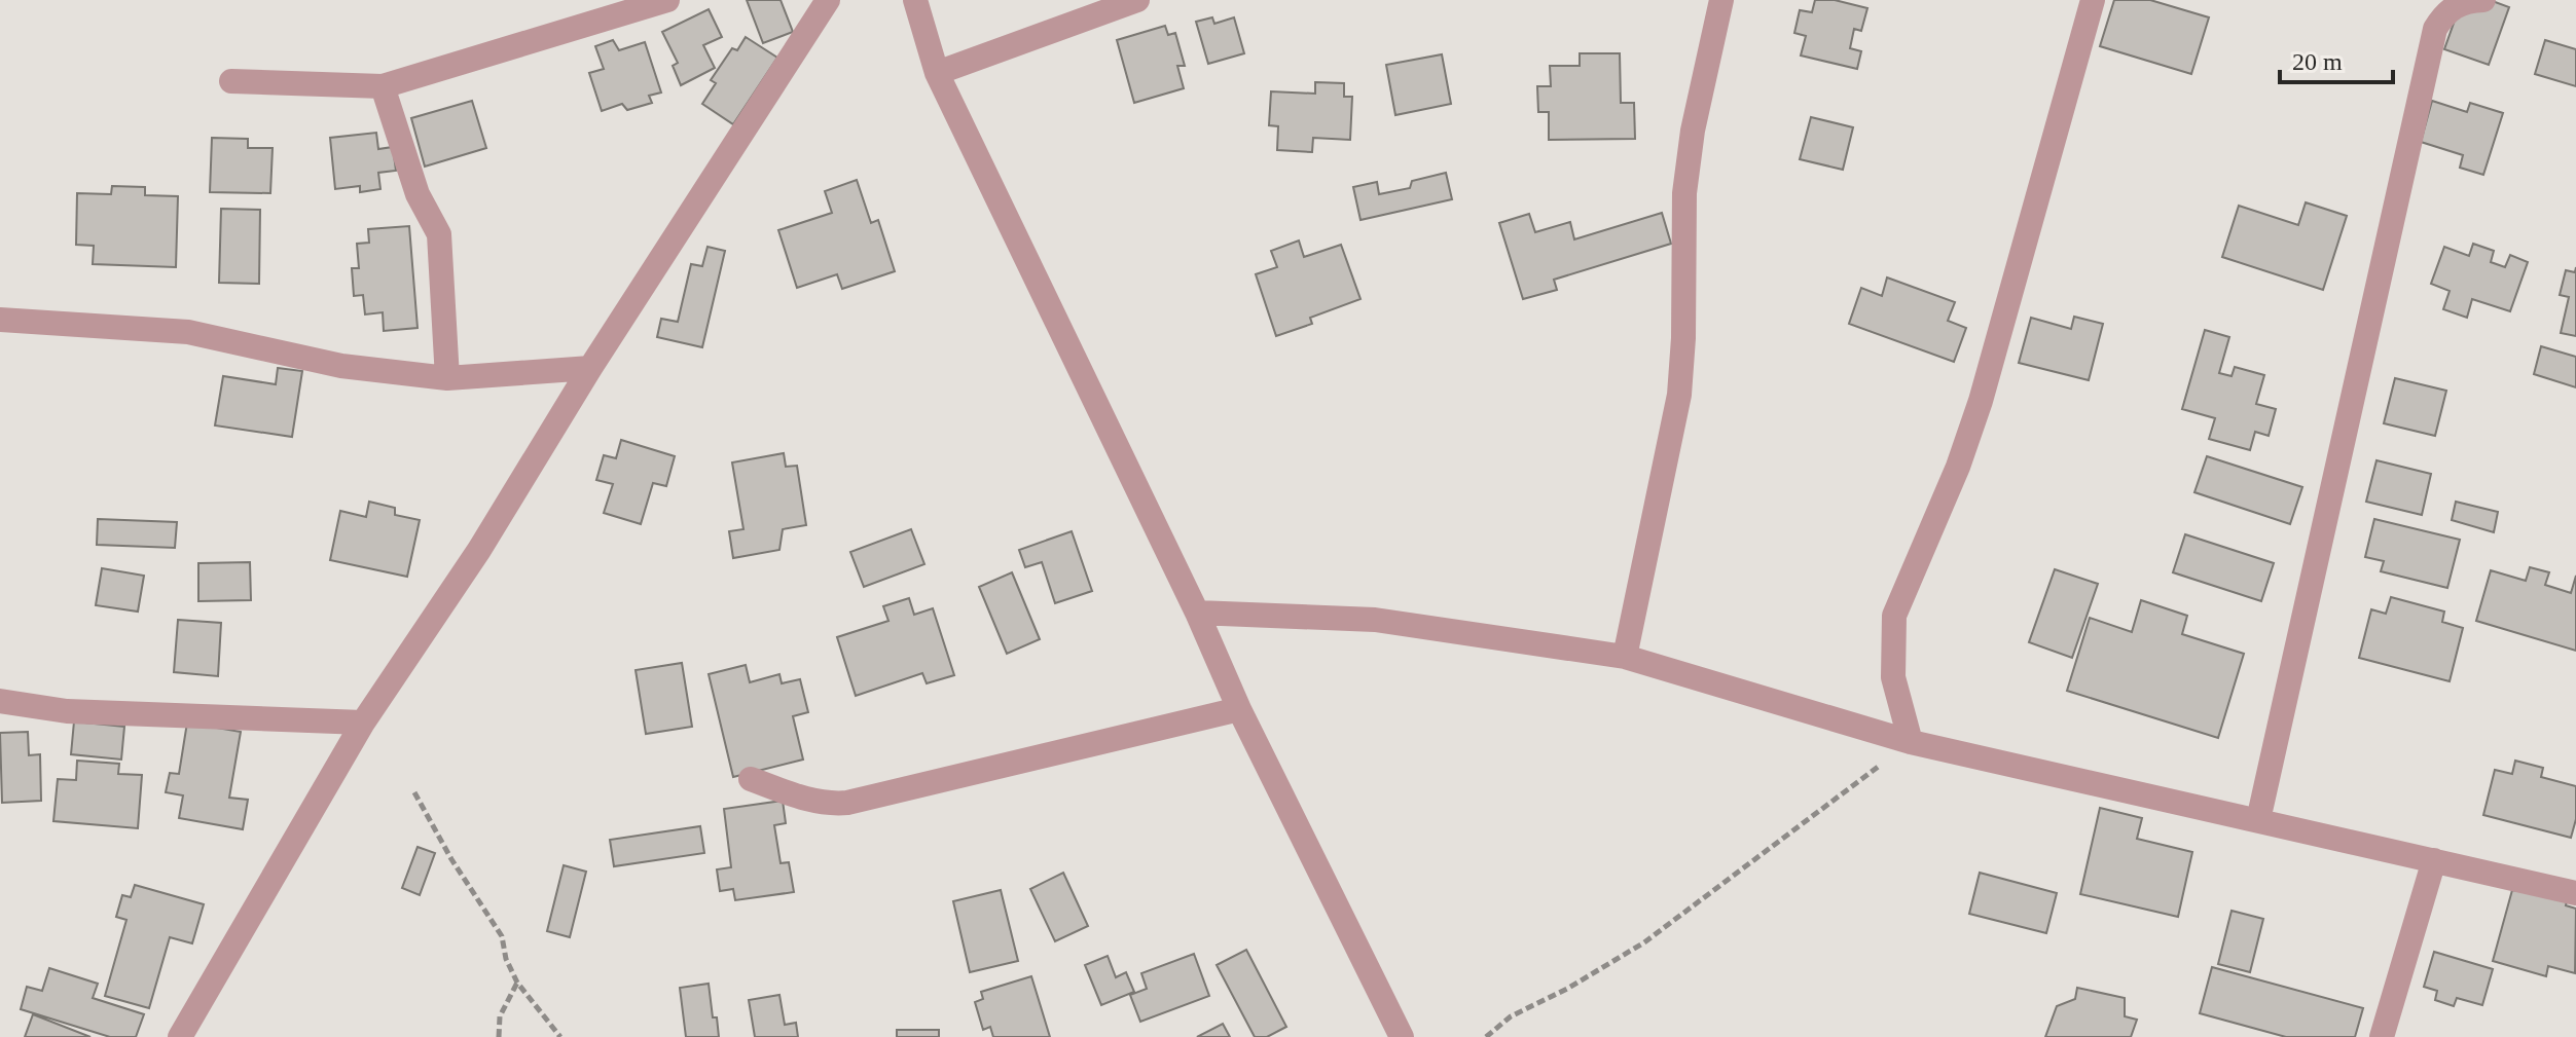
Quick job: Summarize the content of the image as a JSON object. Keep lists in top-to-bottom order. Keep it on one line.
{"scale_bar":"20 m"}
